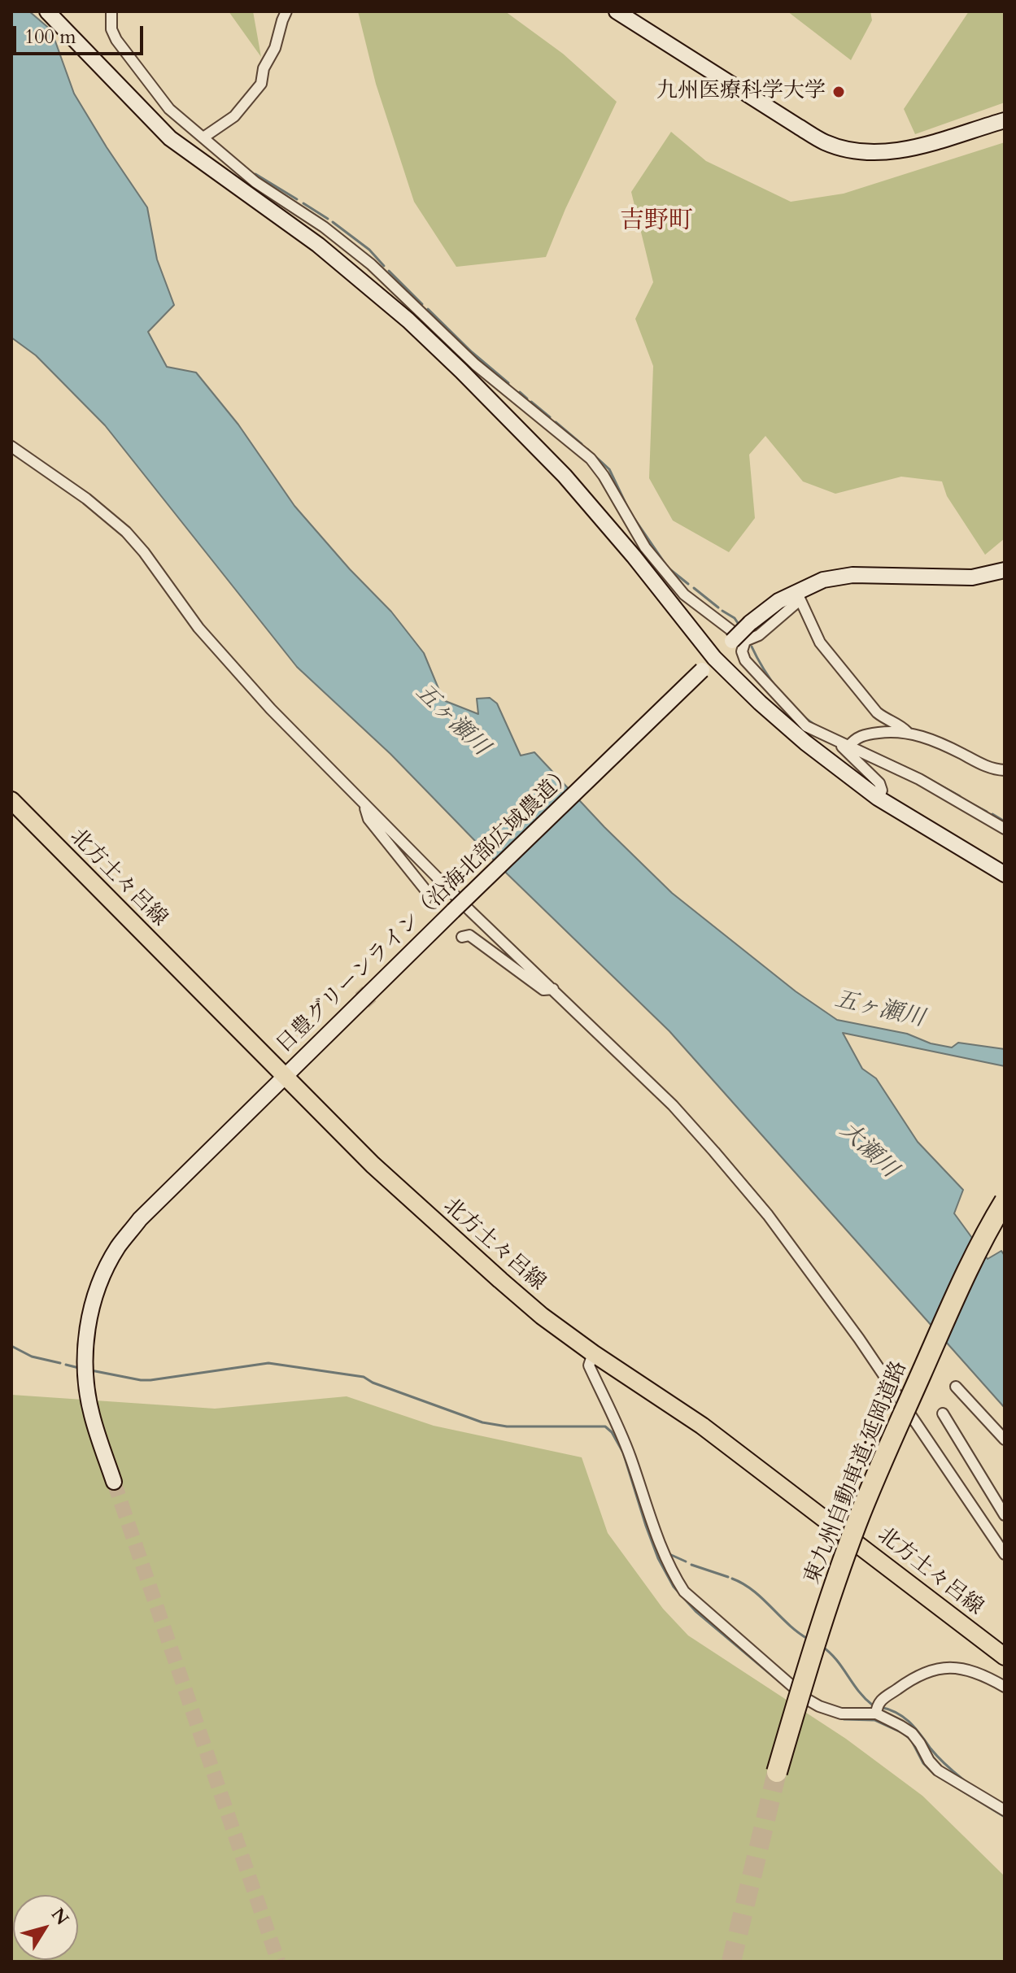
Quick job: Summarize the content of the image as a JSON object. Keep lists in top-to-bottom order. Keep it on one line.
{"streets":{"highway":["東九州自動車道;延岡道路"],"main road":["北方土々呂線"],"street":["日豊グリーンライン（沿海北部広域農道）"]},"crossings":[["北方土々呂線","日豊グリーンライン（沿海北部広域農道）"]],"districts":["吉野町"],"water":["五ヶ瀬川","大瀬川"],"places":["九州医療科学大学"],"scale_bar":"100 m","north":"top right"}
